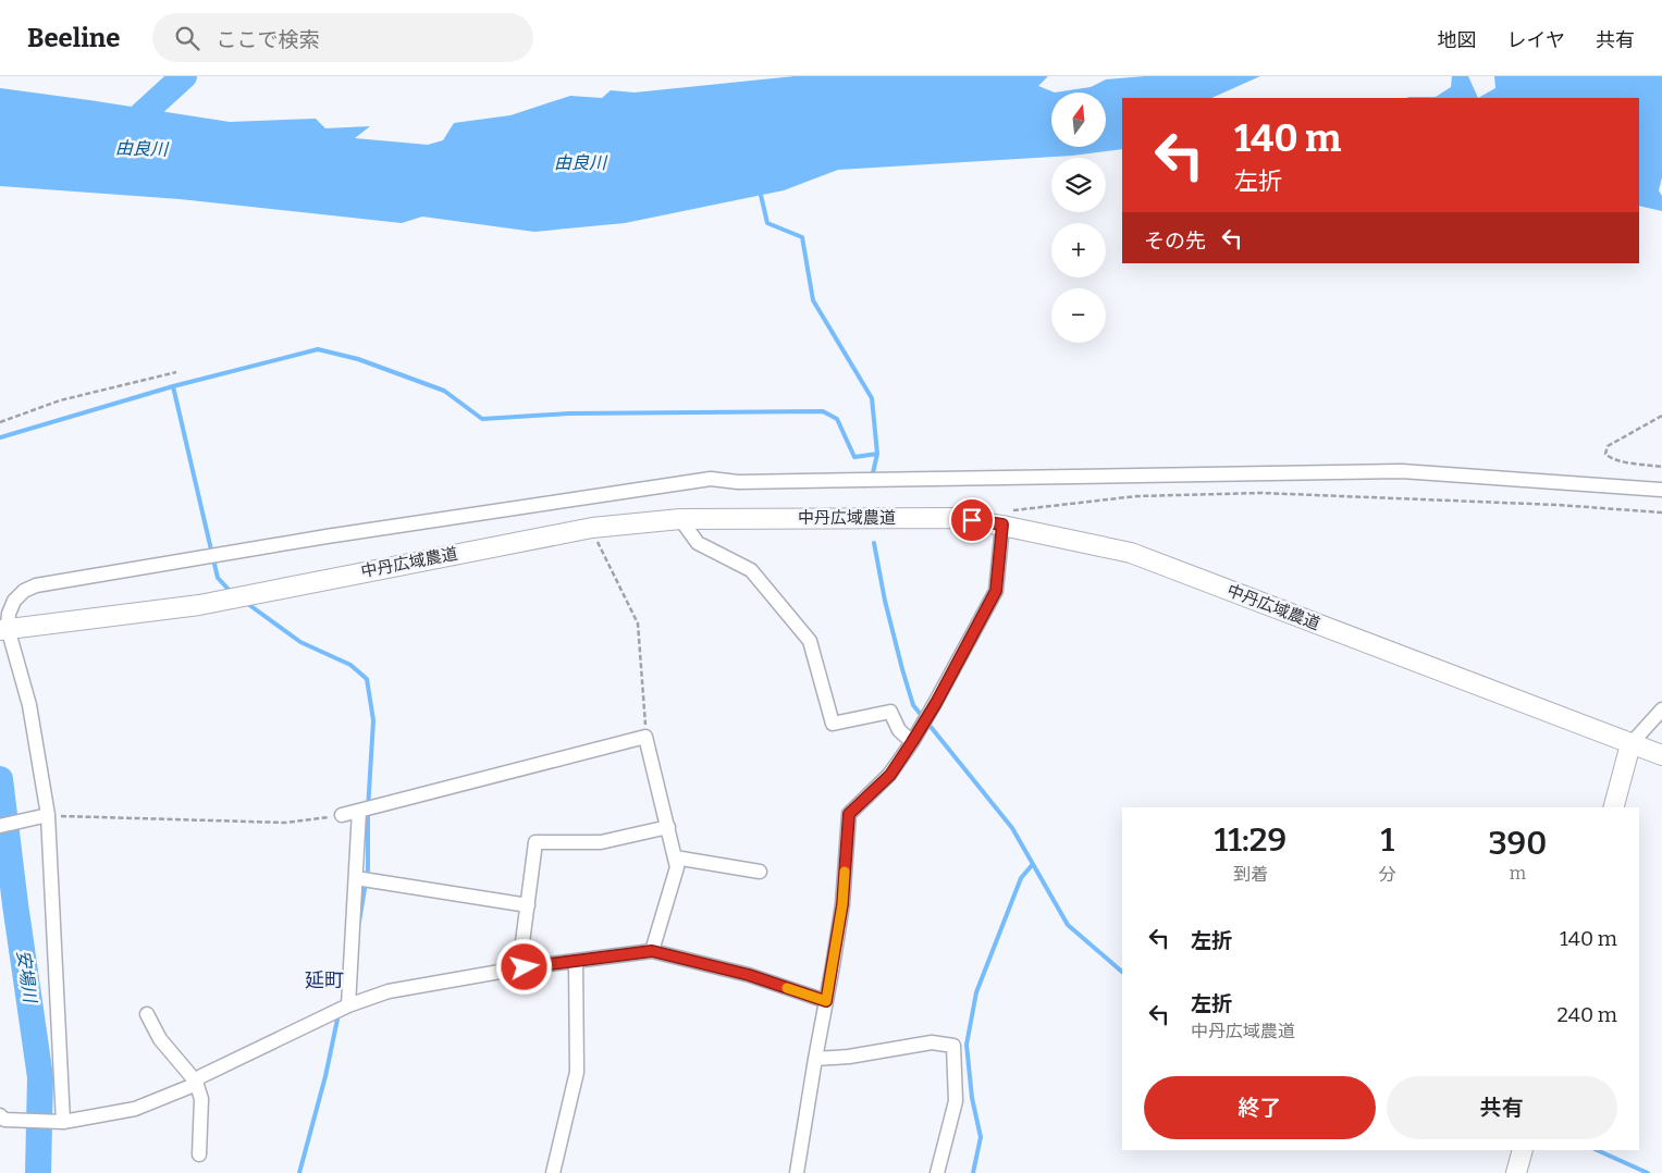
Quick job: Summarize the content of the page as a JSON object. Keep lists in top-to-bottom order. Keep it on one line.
{"streets":{"street":["中丹広域農道"]},"districts":["延町"],"water":["由良川","安場川"],"north":"top","page":{"header":"Beeline","search":"ここで検索","nav":["地図","レイヤ","共有"],"map_buttons":["+","−"],"turn":["140 m","左折"],"then":"その先","eta":["11:29","到着","1","分","390","m"],"list":[{"name":"左折","value":"140 m"},{"name":"左折","note":"中丹広域農道","value":"240 m"}],"buttons":["終了","共有"]}}
